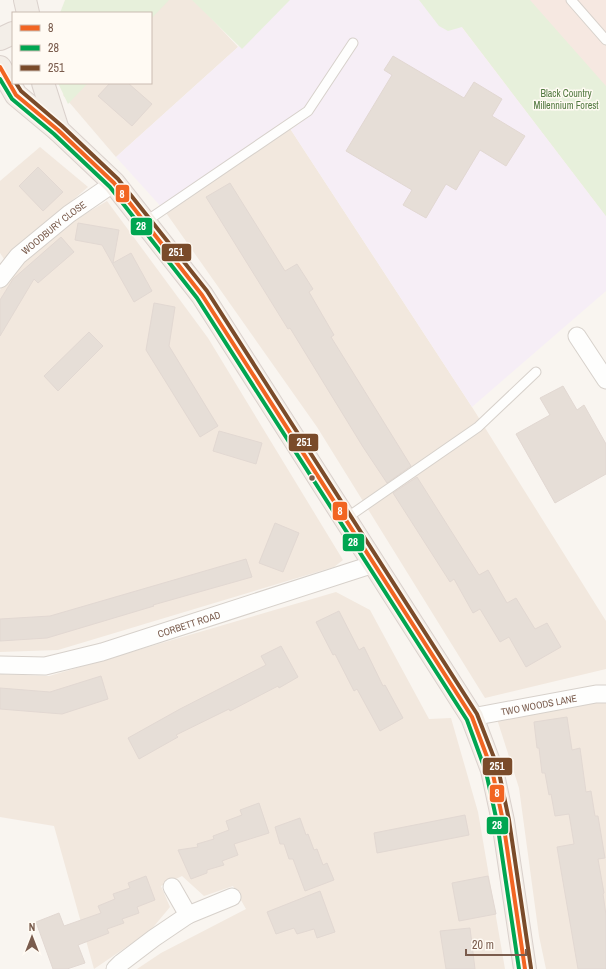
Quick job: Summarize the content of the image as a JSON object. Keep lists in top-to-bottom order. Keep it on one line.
{"streets":{"street":["WOODBURY CLOSE","CORBETT ROAD","TWO WOODS LANE"]},"parks":["Black Country Millennium Forest"],"lines":["transit line 8","transit line 28","transit line 251"],"legend":["8","28","251"],"scale_bar":"20 m","north":"top"}
